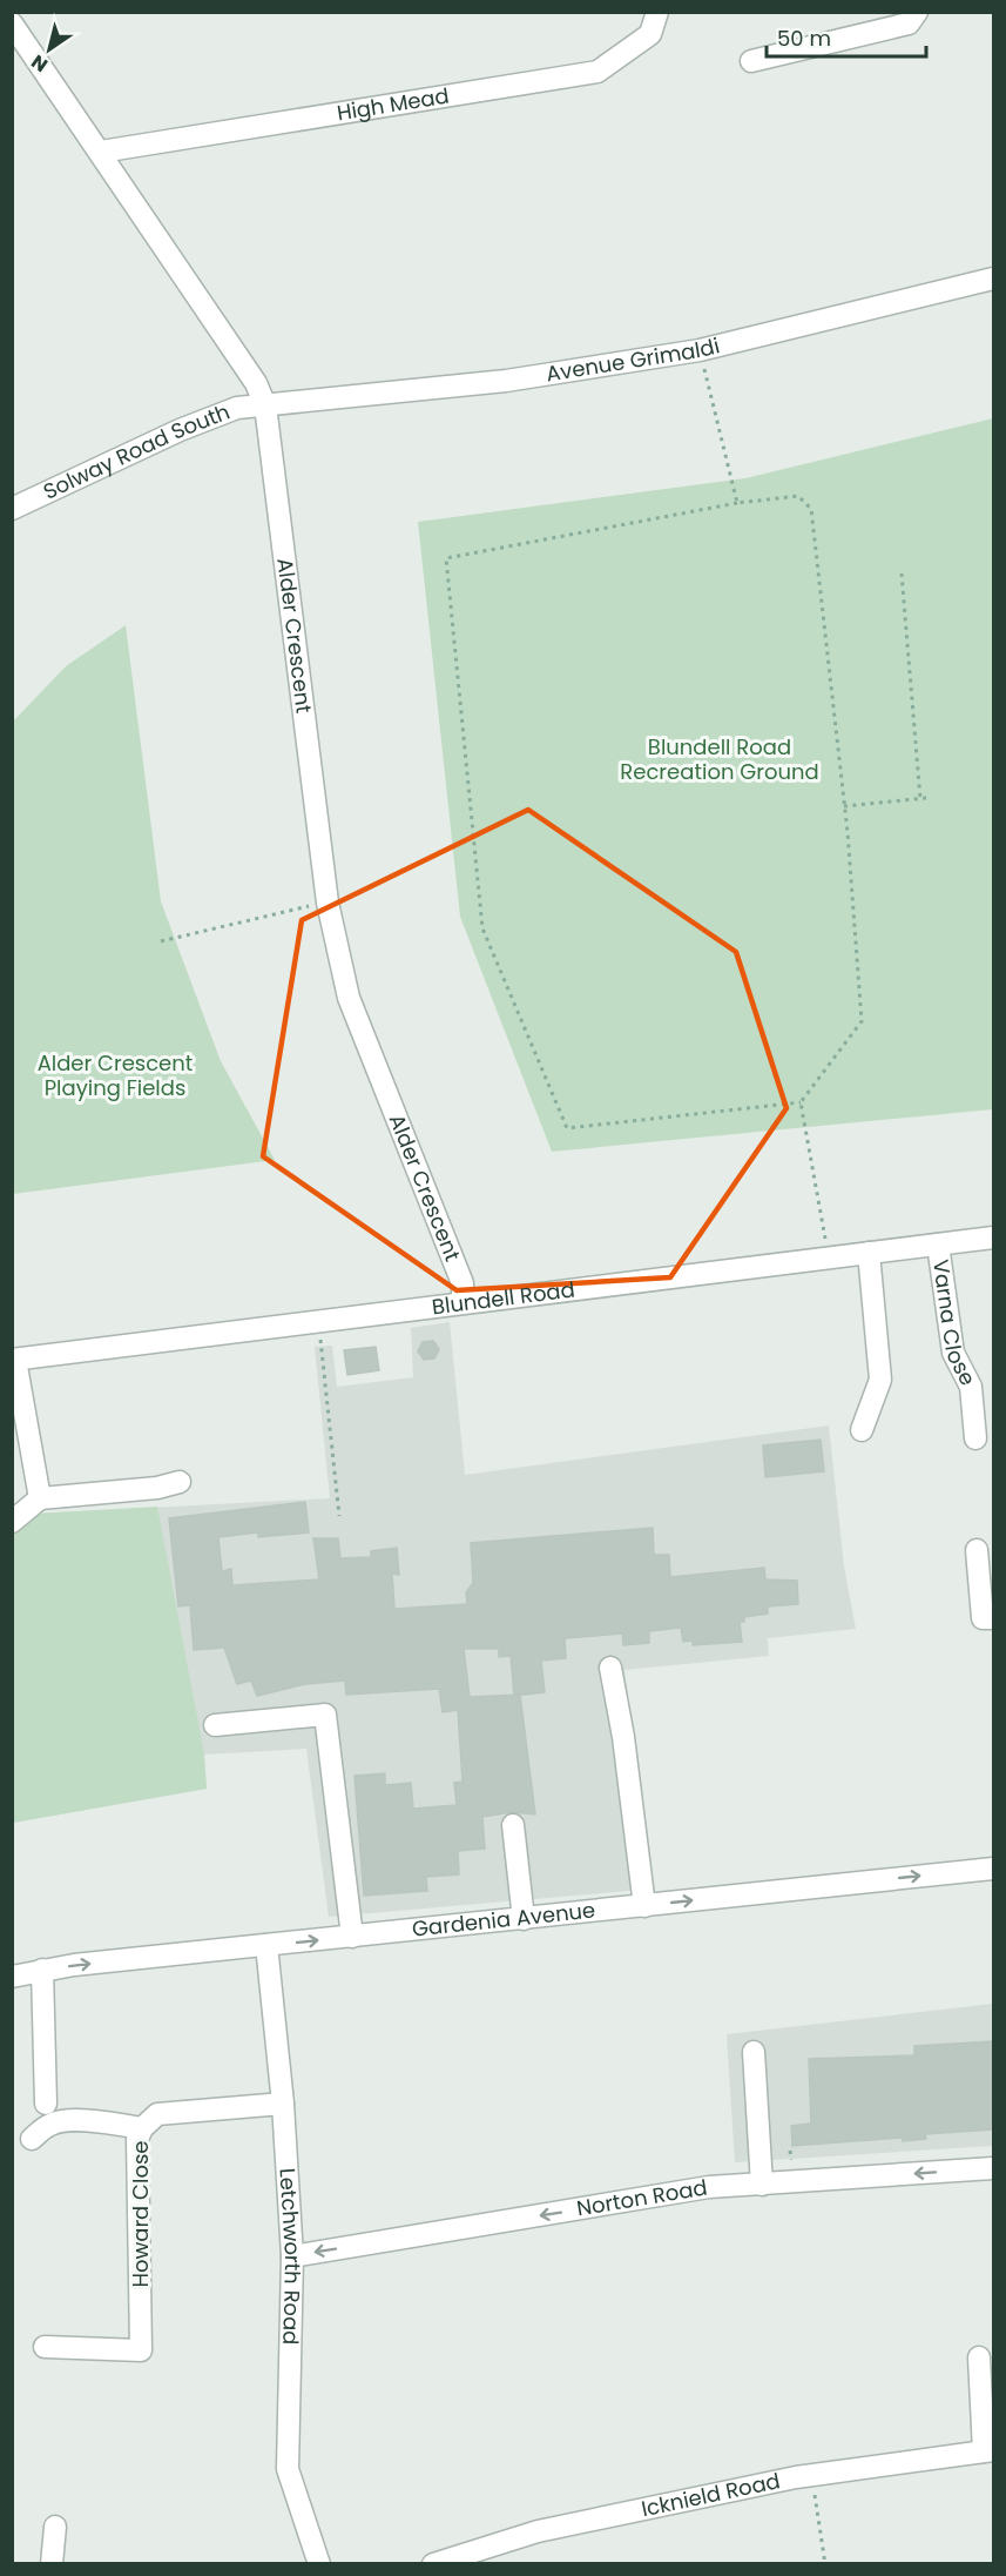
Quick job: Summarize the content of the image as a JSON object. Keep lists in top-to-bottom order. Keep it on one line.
{"streets":{"street":["High Mead","Avenue Grimaldi","Solway Road South","Alder Crescent","Blundell Road","Varna Close","Gardenia Avenue","Norton Road","Howard Close","Letchworth Road","Icknield Road"]},"crossings":[["High Mead","Alder Crescent"],["Avenue Grimaldi","Solway Road South"],["Avenue Grimaldi","Alder Crescent"],["Solway Road South","Alder Crescent"],["Alder Crescent","Blundell Road"],["Blundell Road","Varna Close"],["Gardenia Avenue","Letchworth Road"],["Norton Road","Letchworth Road"],["Howard Close","Letchworth Road"]],"one_way":["Gardenia Avenue","Norton Road"],"parks":["Blundell Road Recreation Ground","Alder Crescent Playing Fields"],"scale_bar":"50 m","north":"bottom left"}
